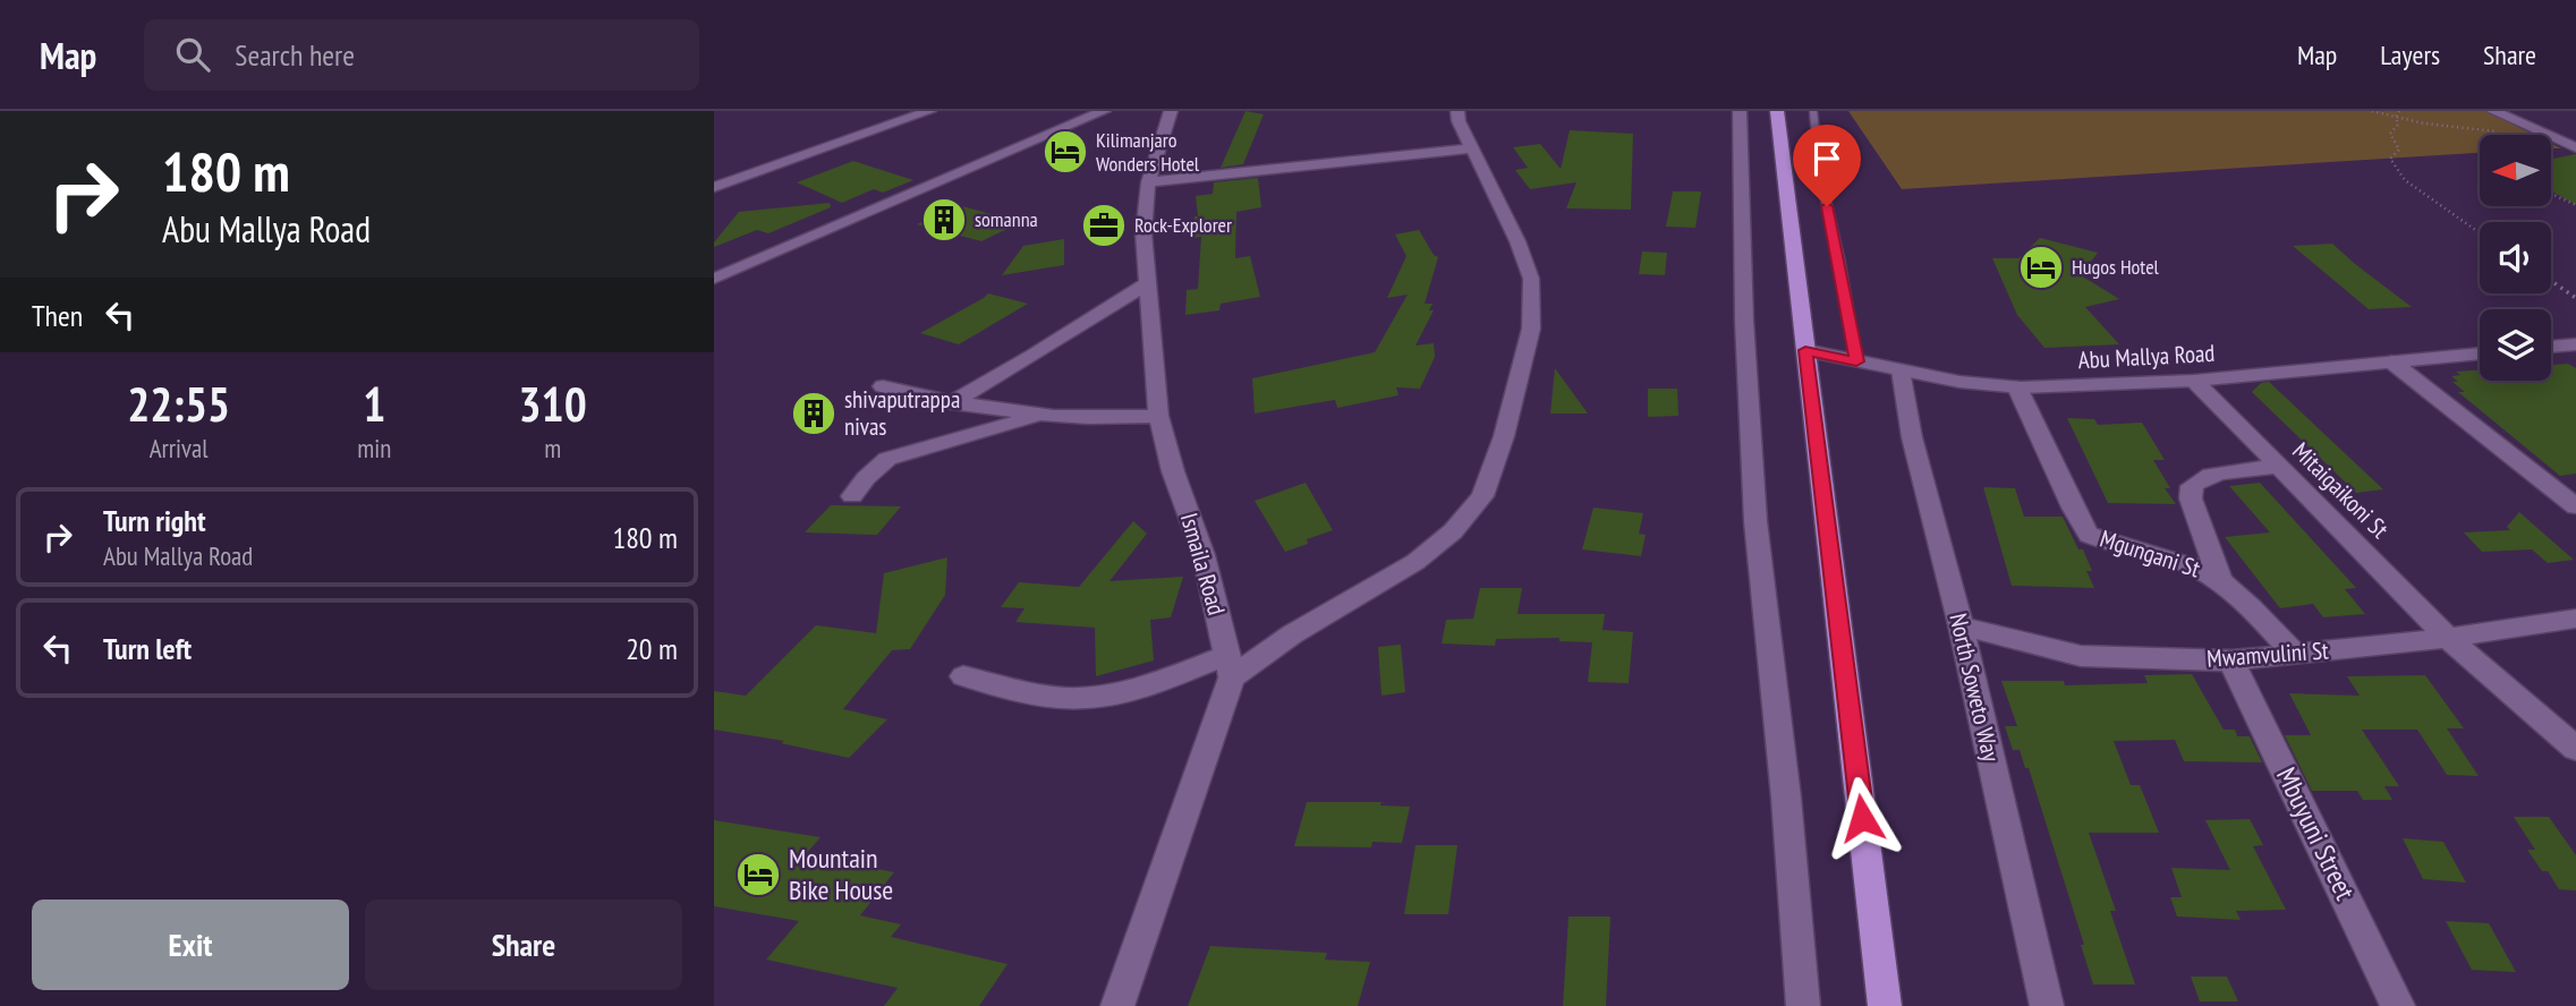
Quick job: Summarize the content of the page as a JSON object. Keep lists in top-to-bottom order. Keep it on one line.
{"streets":{"street":["Abu Mallya Road","Mitaigaikoni St","Mgungani St","Ismaila Road","Mwamvulini St","North Soweto Way","Mbuyuni Street"]},"crossings":[["Abu Mallya Road","Mitaigaikoni St"],["Abu Mallya Road","Mgungani St"],["Abu Mallya Road","North Soweto Way"],["Mitaigaikoni St","Mwamvulini St"],["Mgungani St","Mwamvulini St"],["Mwamvulini St","North Soweto Way"],["Mwamvulini St","Mbuyuni Street"]],"places":{"hotel":["Kilimanjaro Wonders Hotel","Hugos Hotel","Mountain Bike House"],"building":["somanna","shivaputrappa nivas"],"office":["Rock-Explorer"]},"north":"left","page":{"header":"Map","search":"Search here","nav":["Map","Layers","Share"],"turn":["180 m","Abu Mallya Road"],"then":"Then","eta":["22:55","Arrival","1","min","310","m"],"list":[{"name":"Turn right","note":"Abu Mallya Road","value":"180 m"},{"name":"Turn left","value":"20 m"}],"buttons":["Exit","Share"]}}
